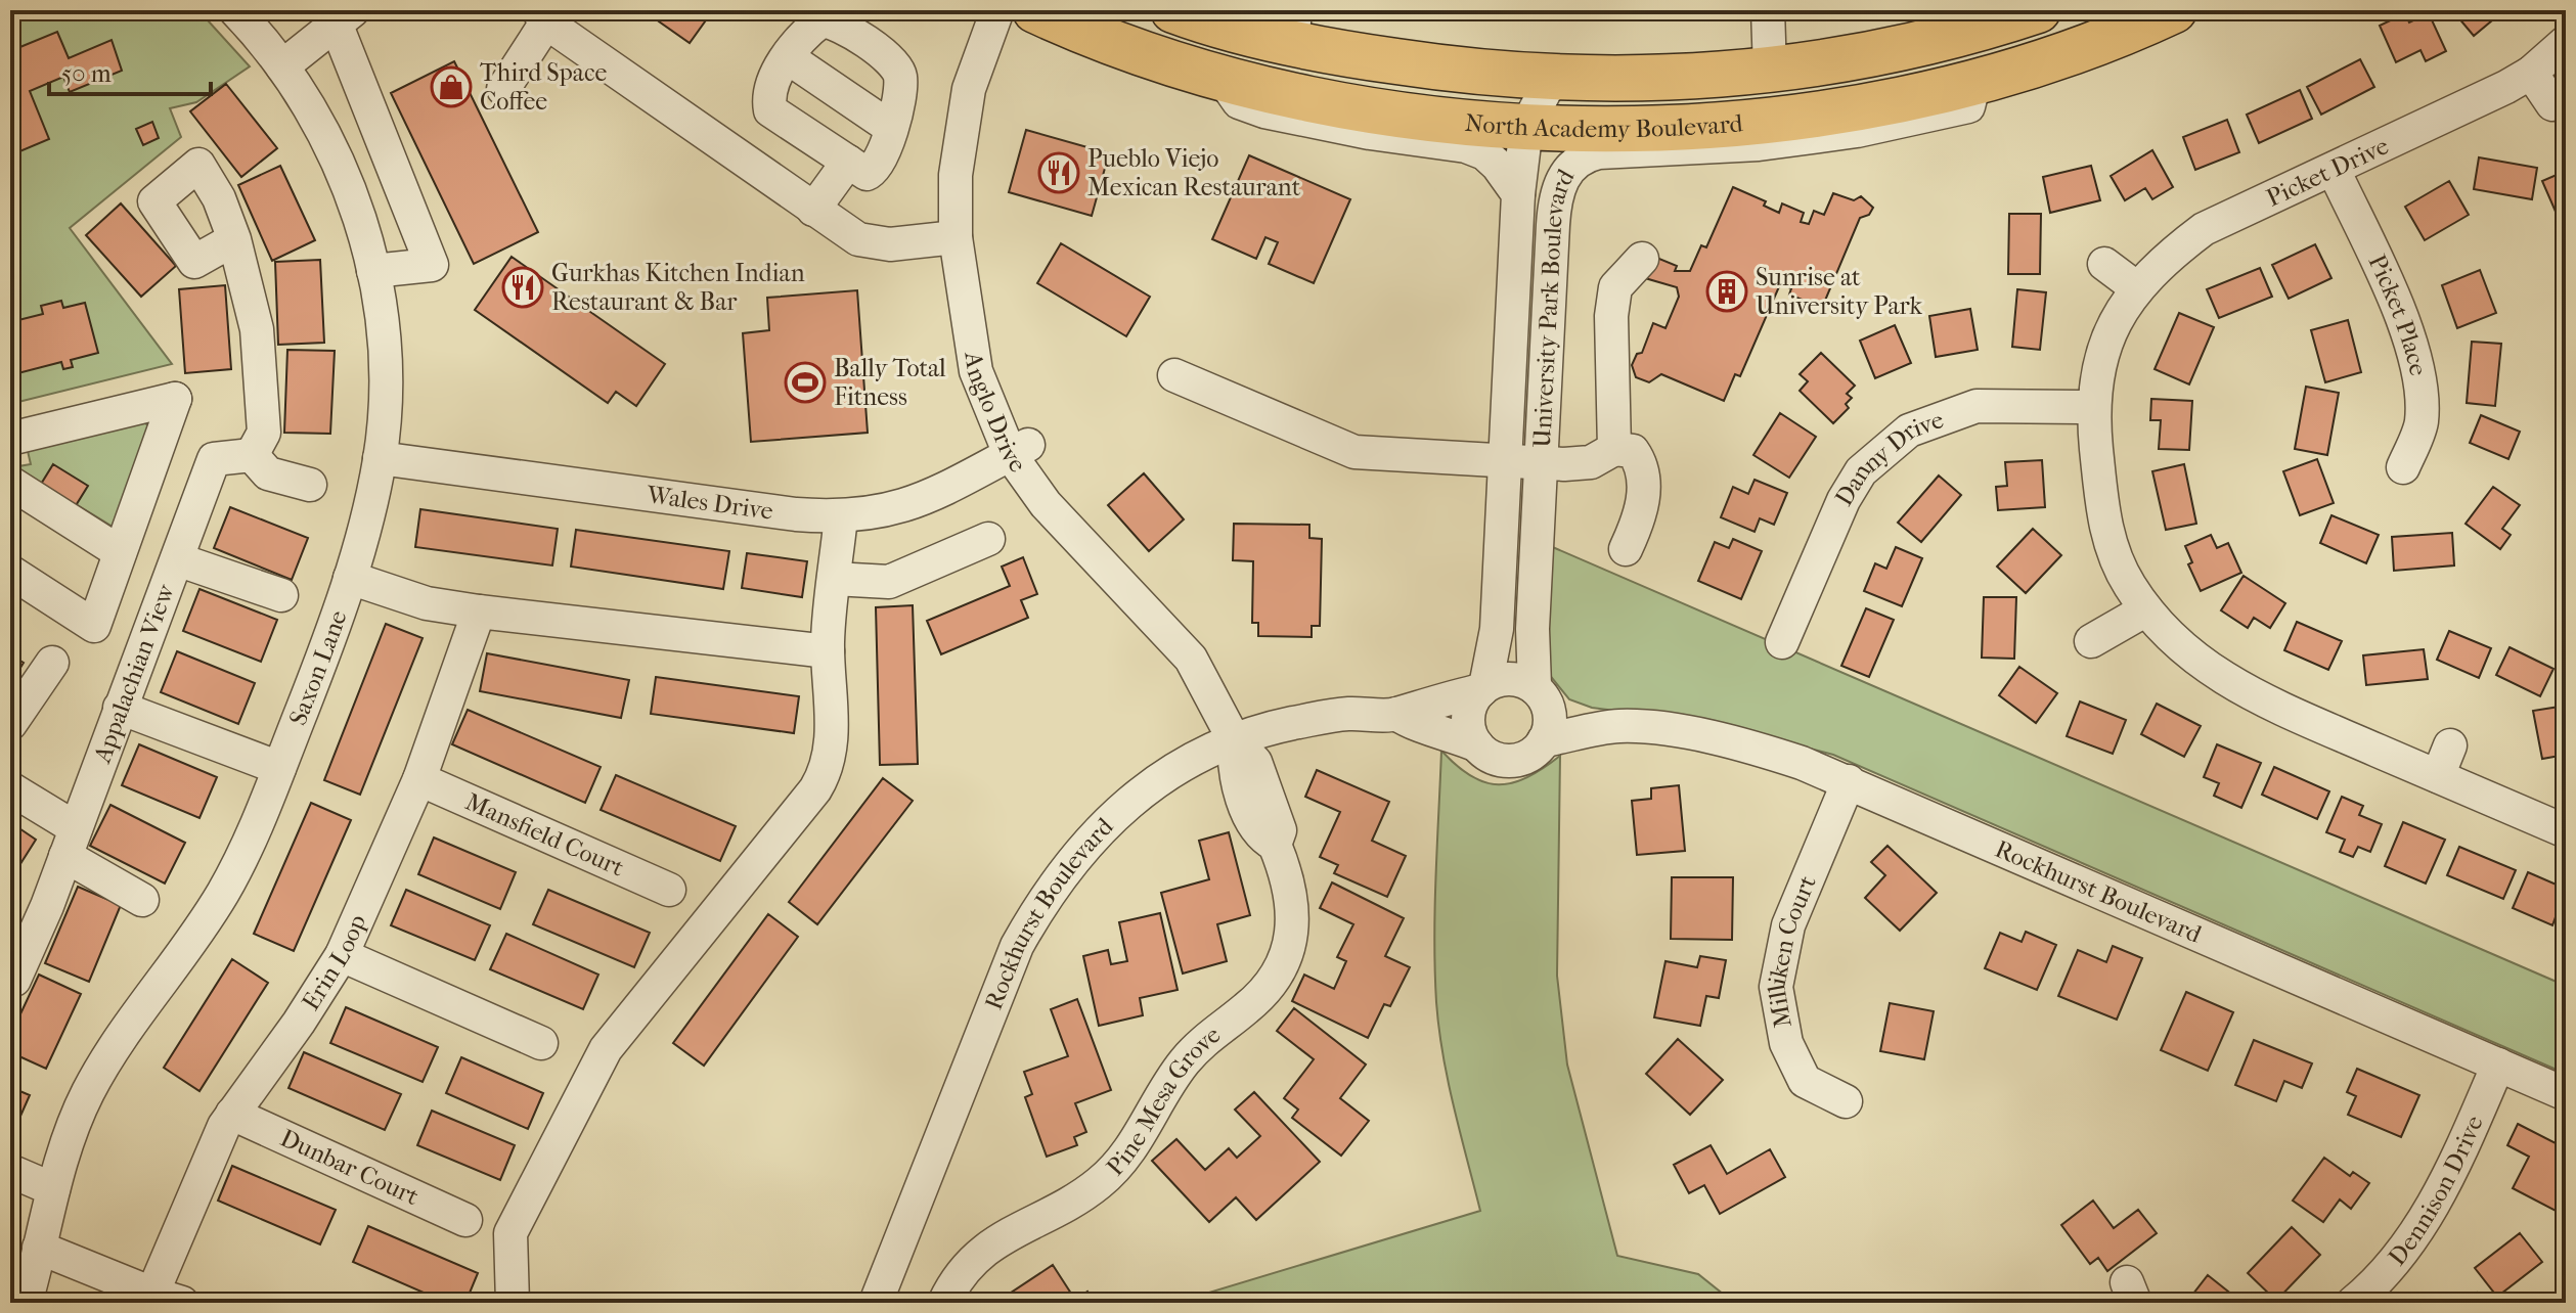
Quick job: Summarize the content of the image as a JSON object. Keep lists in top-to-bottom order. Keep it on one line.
{"streets":{"highway":["North Academy Boulevard"],"street":["Picket Drive","University Park Boulevard","Picket Place","Anglo Drive","Danny Drive","Wales Drive","Saxon Lane","Appalachian View","Mansfield Court","Rockhurst Boulevard","Milliken Court","Erin Loop","Pine Mesa Grove","Dunbar Court","Dennison Drive"]},"crossings":[["North Academy Boulevard","University Park Boulevard"],["Picket Drive","Picket Place"],["Picket Drive","Danny Drive"],["University Park Boulevard","Rockhurst Boulevard"],["Anglo Drive","Wales Drive"],["Anglo Drive","Rockhurst Boulevard"],["Anglo Drive","Pine Mesa Grove"],["Wales Drive","Saxon Lane"],["Saxon Lane","Erin Loop"],["Mansfield Court","Erin Loop"],["Rockhurst Boulevard","Milliken Court"],["Rockhurst Boulevard","Pine Mesa Grove"],["Rockhurst Boulevard","Dennison Drive"],["Erin Loop","Dunbar Court"]],"places":{"shop":["Third Space Coffee"],"restaurant":["Pueblo Viejo Mexican Restaurant","Gurkhas Kitchen Indian Restaurant & Bar"],"building":["Sunrise at University Park"],"sports":["Bally Total Fitness"]},"scale_bar":"50 m"}
